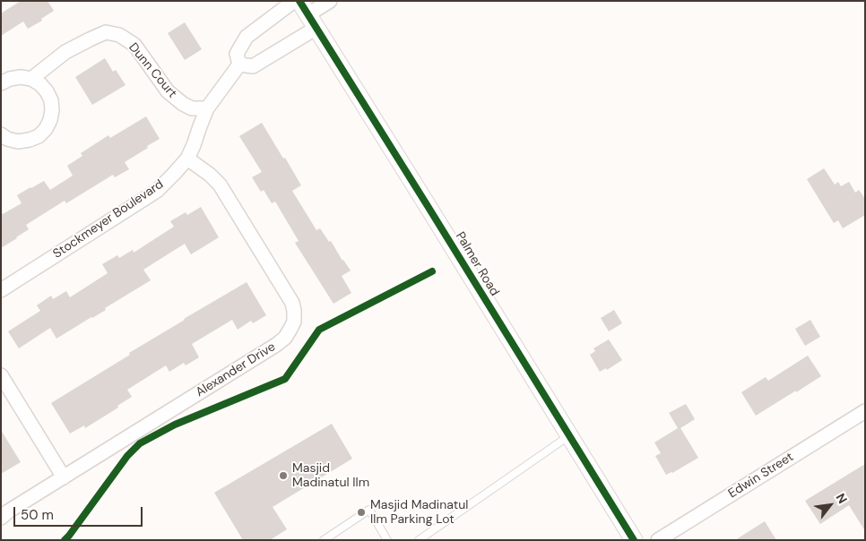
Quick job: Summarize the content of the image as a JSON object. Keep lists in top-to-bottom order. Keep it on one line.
{"streets":{"street":["Dunn Court","Stockmeyer Boulevard","Palmer Road","Alexander Drive","Edwin Street"]},"crossings":[["Dunn Court","Stockmeyer Boulevard"],["Stockmeyer Boulevard","Alexander Drive"]],"places":["Masjid Madinatul Ilm","Masjid Madinatul Ilm Parking Lot"],"scale_bar":"50 m","north":"top right"}
